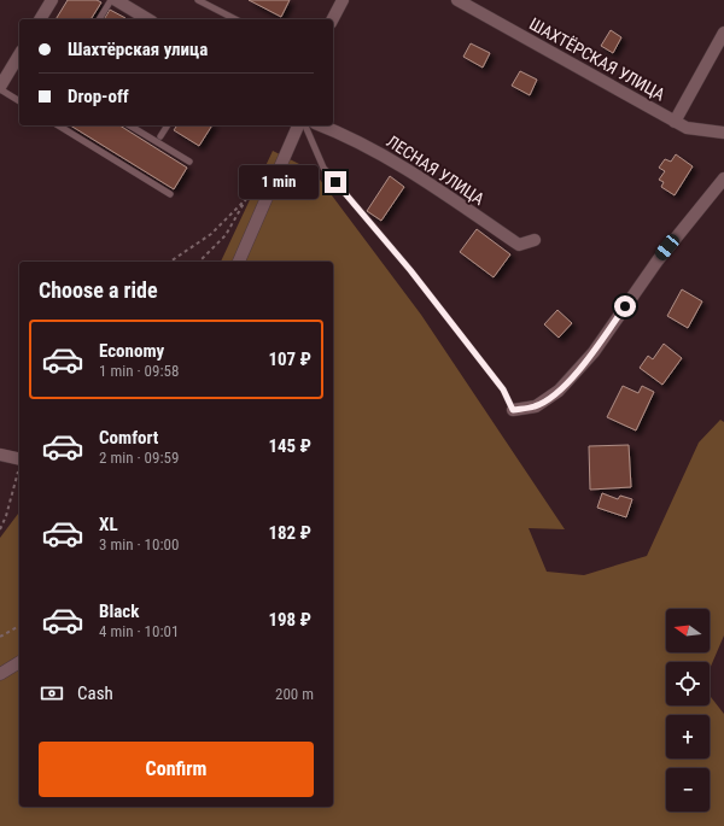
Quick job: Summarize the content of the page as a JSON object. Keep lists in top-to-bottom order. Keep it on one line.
{"streets":{"street":["ШАХТЁРСКАЯ УЛИЦА","ЛЕСНАЯ УЛИЦА"]},"north":"left","page":{"banner":["Шахтёрская улица","Drop-off"],"bubble":"1 min","heading":"Choose a ride","list":[{"name":"Economy","note":"1 min · 09:58","value":"107 ₽"},{"name":"Comfort","note":"2 min · 09:59","value":"145 ₽"},{"name":"XL","note":"3 min · 10:00","value":"182 ₽"},{"name":"Black","note":"4 min · 10:01","value":"198 ₽"}],"map_buttons":["+","−"],"pay":["Cash","200 m"],"buttons":"Confirm"}}
